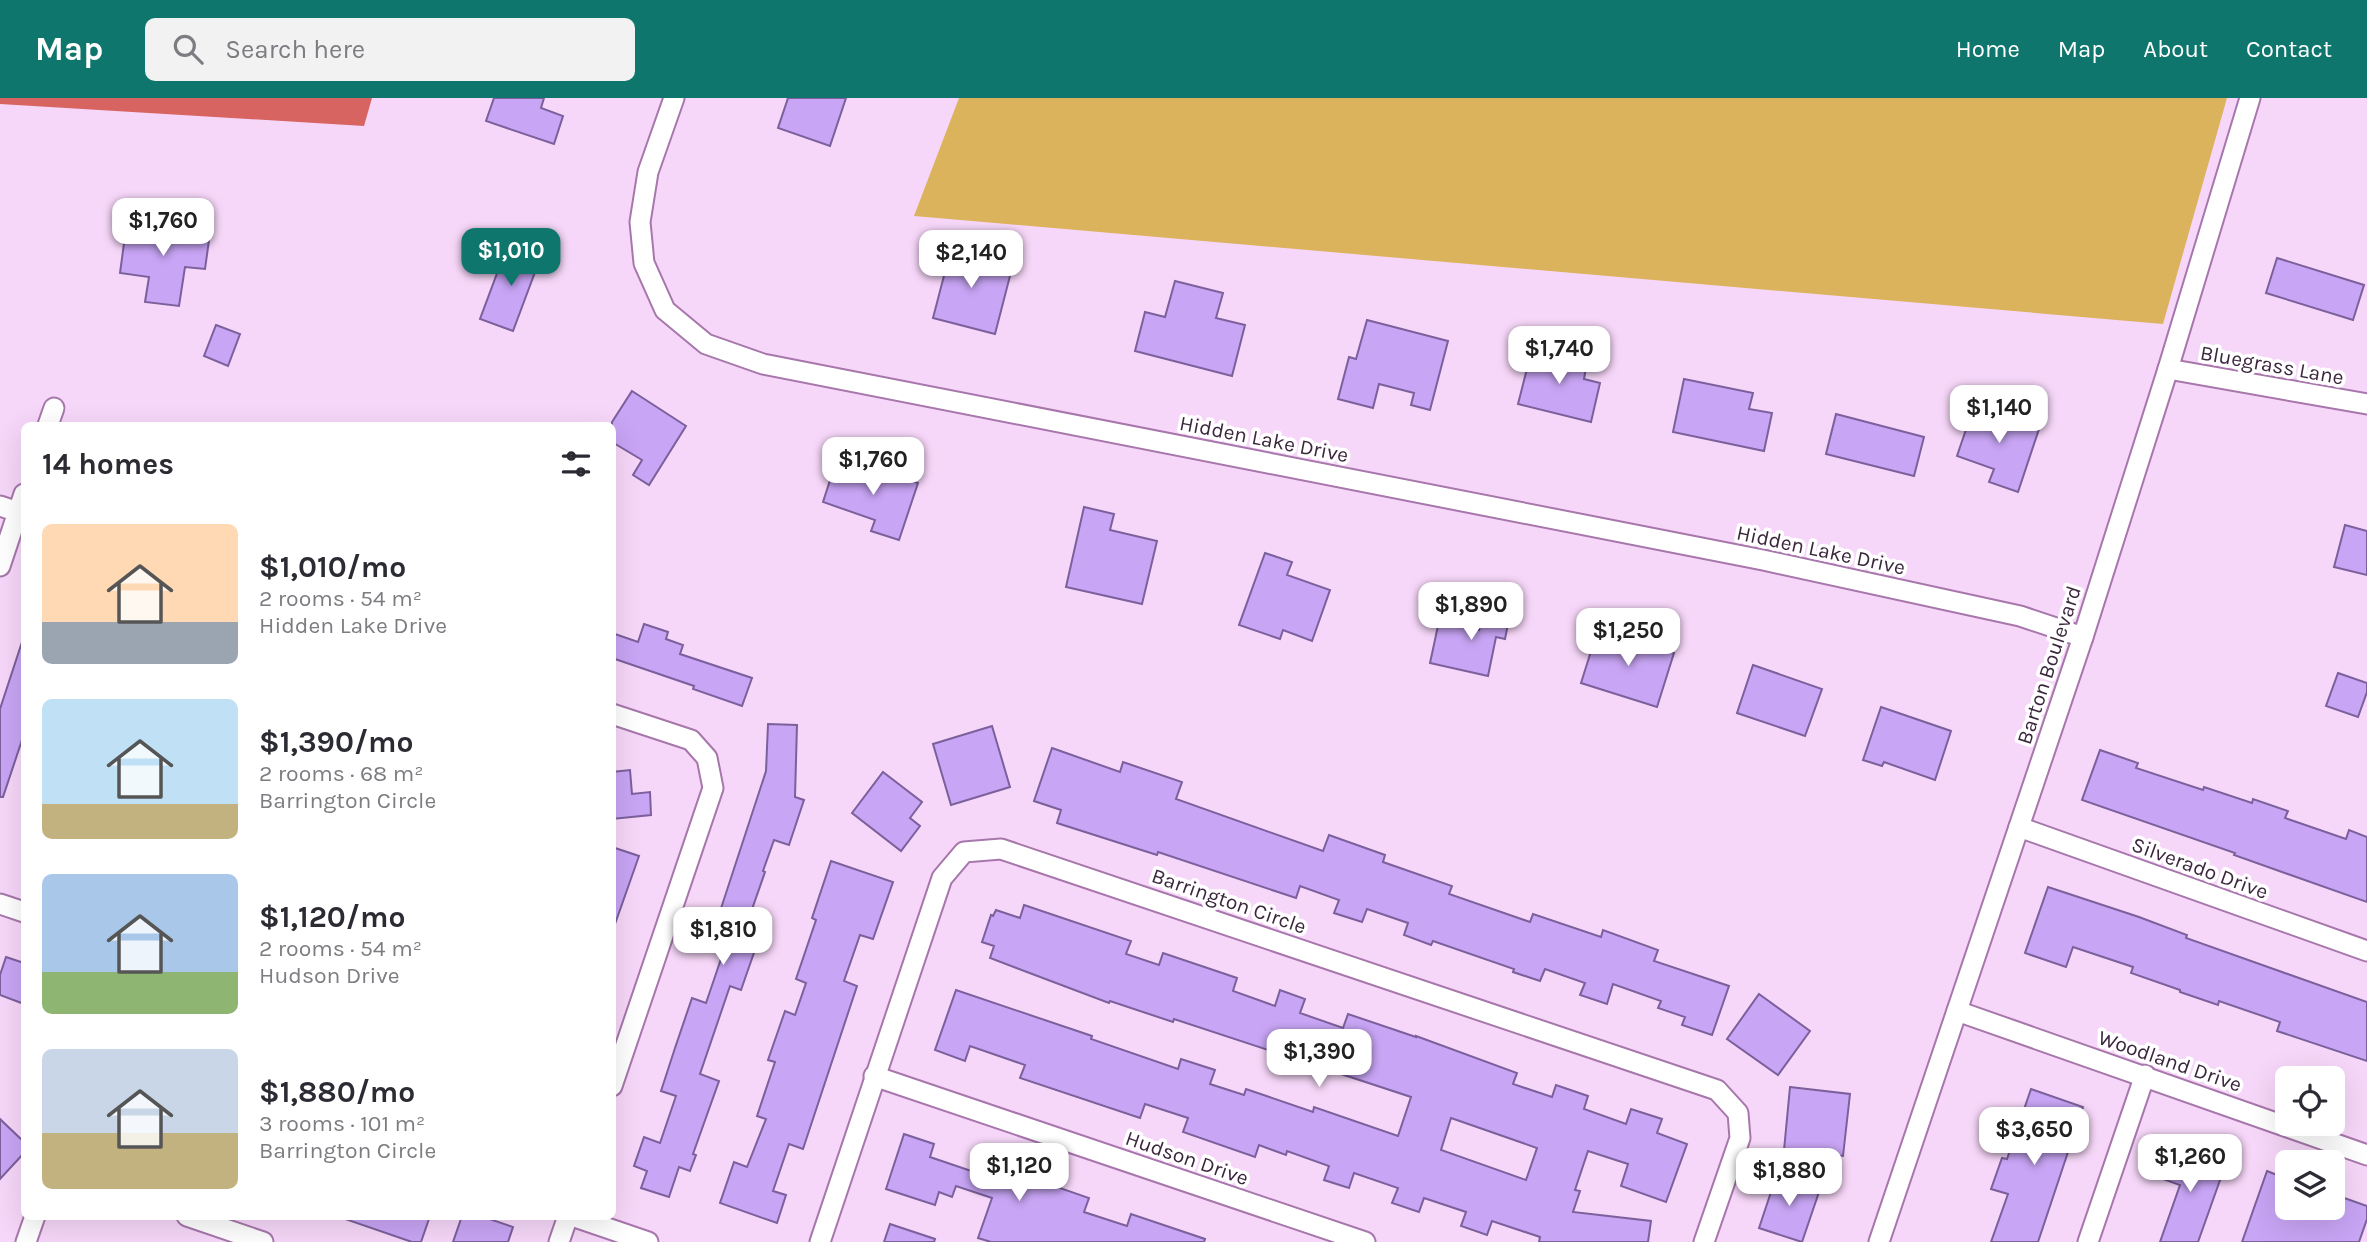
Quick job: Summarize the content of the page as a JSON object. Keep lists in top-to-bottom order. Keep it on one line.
{"streets":{"street":["Bluegrass Lane","Hidden Lake Drive","Barton Boulevard","Silverado Drive","Barrington Circle","Woodland Drive","Hudson Drive"]},"crossings":[["Bluegrass Lane","Barton Boulevard"],["Hidden Lake Drive","Barton Boulevard"],["Barton Boulevard","Silverado Drive"],["Barton Boulevard","Woodland Drive"],["Barrington Circle","Hudson Drive"]],"page":{"header":"Map","search":"Search here","nav":["Home","Map","About","Contact"],"price":["$1,760","$1,010","$2,140","$1,740","$1,140","$1,760","$1,890","$1,250","$1,810","$1,390","$3,650","$1,260","$1,120","$1,880"],"heading":"14 homes","list":[{"name":"$1,010/mo","note":"2 rooms · 54 m² · Hidden Lake Drive"},{"name":"$1,390/mo","note":"2 rooms · 68 m² · Barrington Circle"},{"name":"$1,120/mo","note":"2 rooms · 54 m² · Hudson Drive"},{"name":"$1,880/mo","note":"3 rooms · 101 m² · Barrington Circle"}]}}
